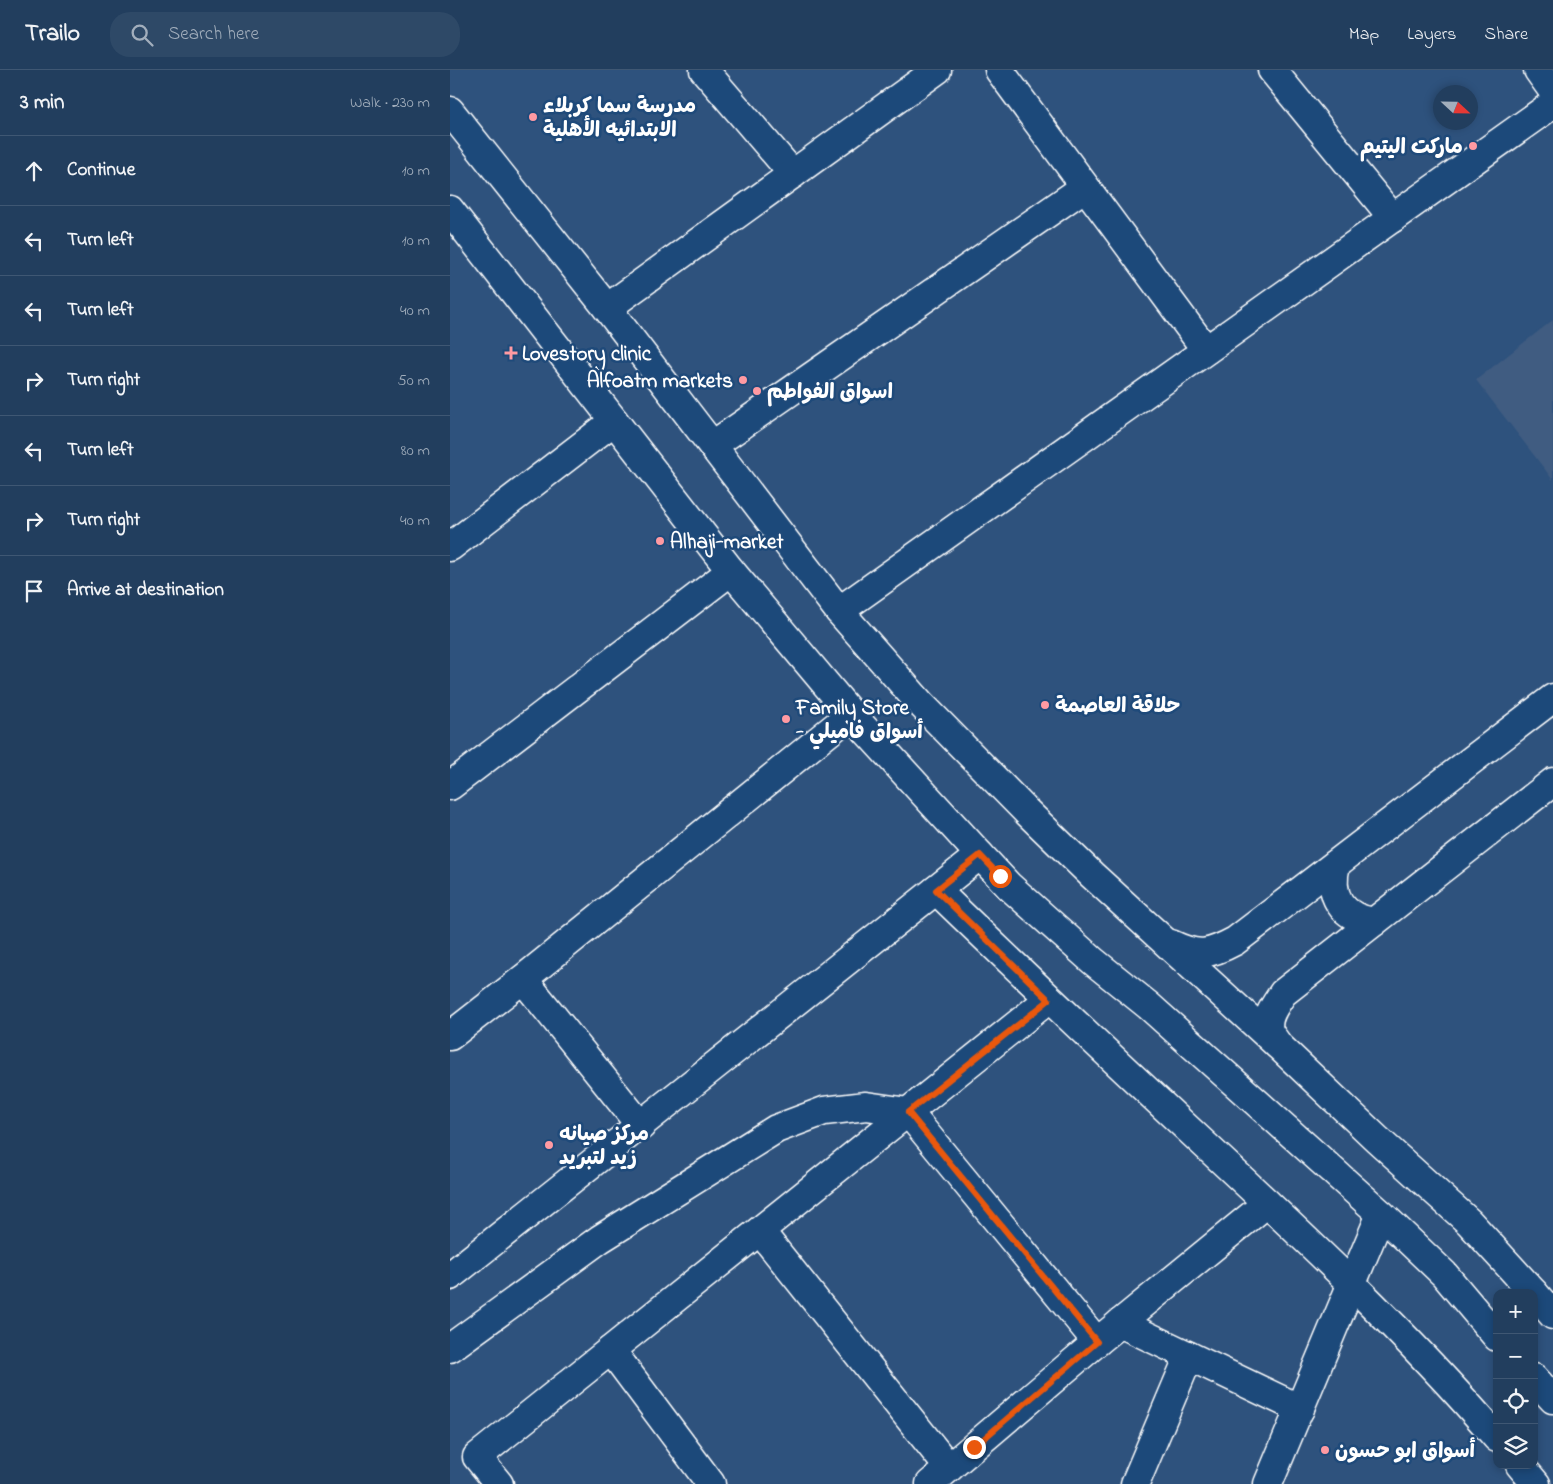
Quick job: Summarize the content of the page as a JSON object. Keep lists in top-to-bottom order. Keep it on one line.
{"places":{"other":["مدرسة سما كربلاء الابتدائيه الأهلية","ماركت اليتيم","Alfoatm markets","اسواق الفواطم","Alhaji-market","حلاقة العاصمة","Family Store - أسواق فاميلي","مركز صيانه زيد لتبريد","أسواق ابو حسون"],"health":["Lovestory clinic"]},"north":"right","page":{"header":"Trailo","search":"Search here","nav":["Map","Layers","Share"],"heading":["3 min","Walk · 230 m"],"list":[["Continue","10 m"],["Turn left","10 m"],["Turn left","40 m"],["Turn right","50 m"],["Turn left","80 m"],["Turn right","40 m"],"Arrive at destination"],"map_buttons":["+","−"]}}
